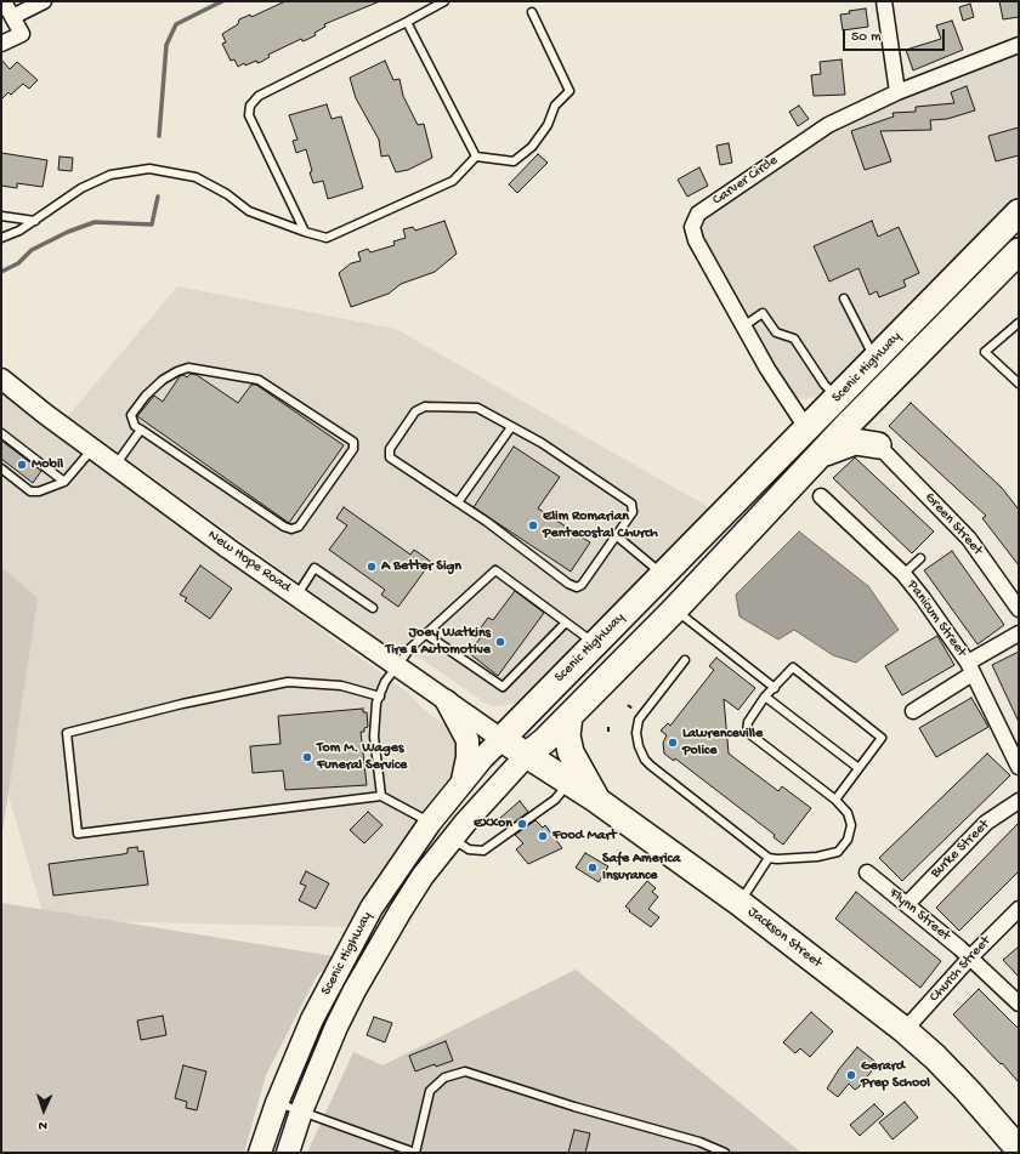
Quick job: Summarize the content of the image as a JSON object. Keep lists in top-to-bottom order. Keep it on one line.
{"streets":{"highway":["Scenic Highway","Jackson Street"],"street":["Carver Circle","Green Street","New Hope Road","Panicum Street","Burke Street","Flynn Street","Church Street"]},"crossings":[["Carver Circle","Scenic Highway"],["Scenic Highway","New Hope Road"],["Scenic Highway","Jackson Street"],["New Hope Road","Jackson Street"],["Burke Street","Flynn Street"],["Flynn Street","Church Street"],["Jackson Street","Church Street"]],"places":["Mobil","Elim Romarian Pentecostal Church","A Better Sign","Joey Watkins Tire & Automotive","Lawrenceville Police","Tom M. Wages Funeral Service","Exxon","Food Mart","Safe America Insurance","Gerard Prep School"],"scale_bar":"50 m","north":"bottom"}
